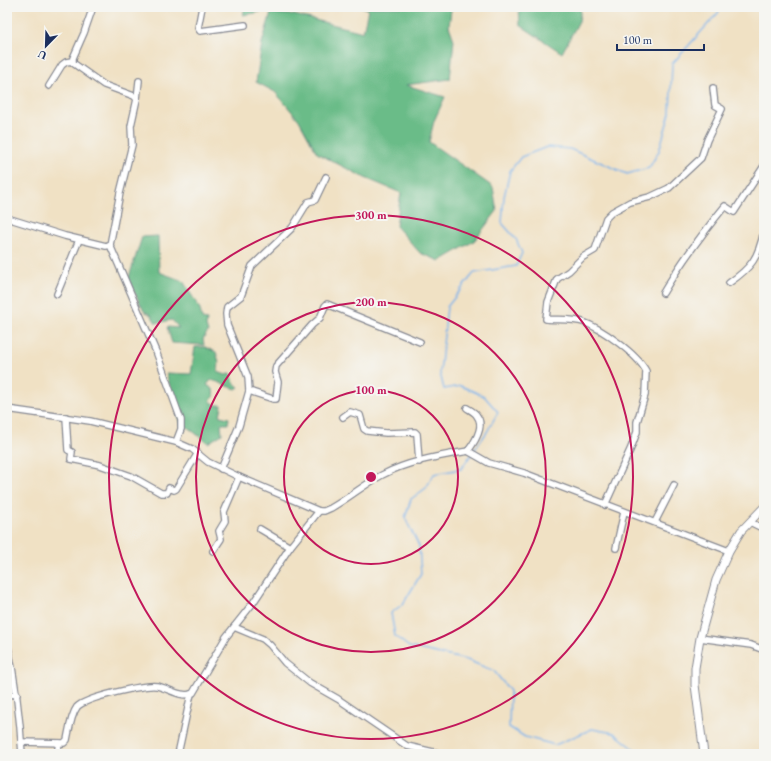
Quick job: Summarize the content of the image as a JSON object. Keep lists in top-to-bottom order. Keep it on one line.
{"scale_bar":"100 m","north":"bottom left","rings":["300 m","200 m","100 m"]}
